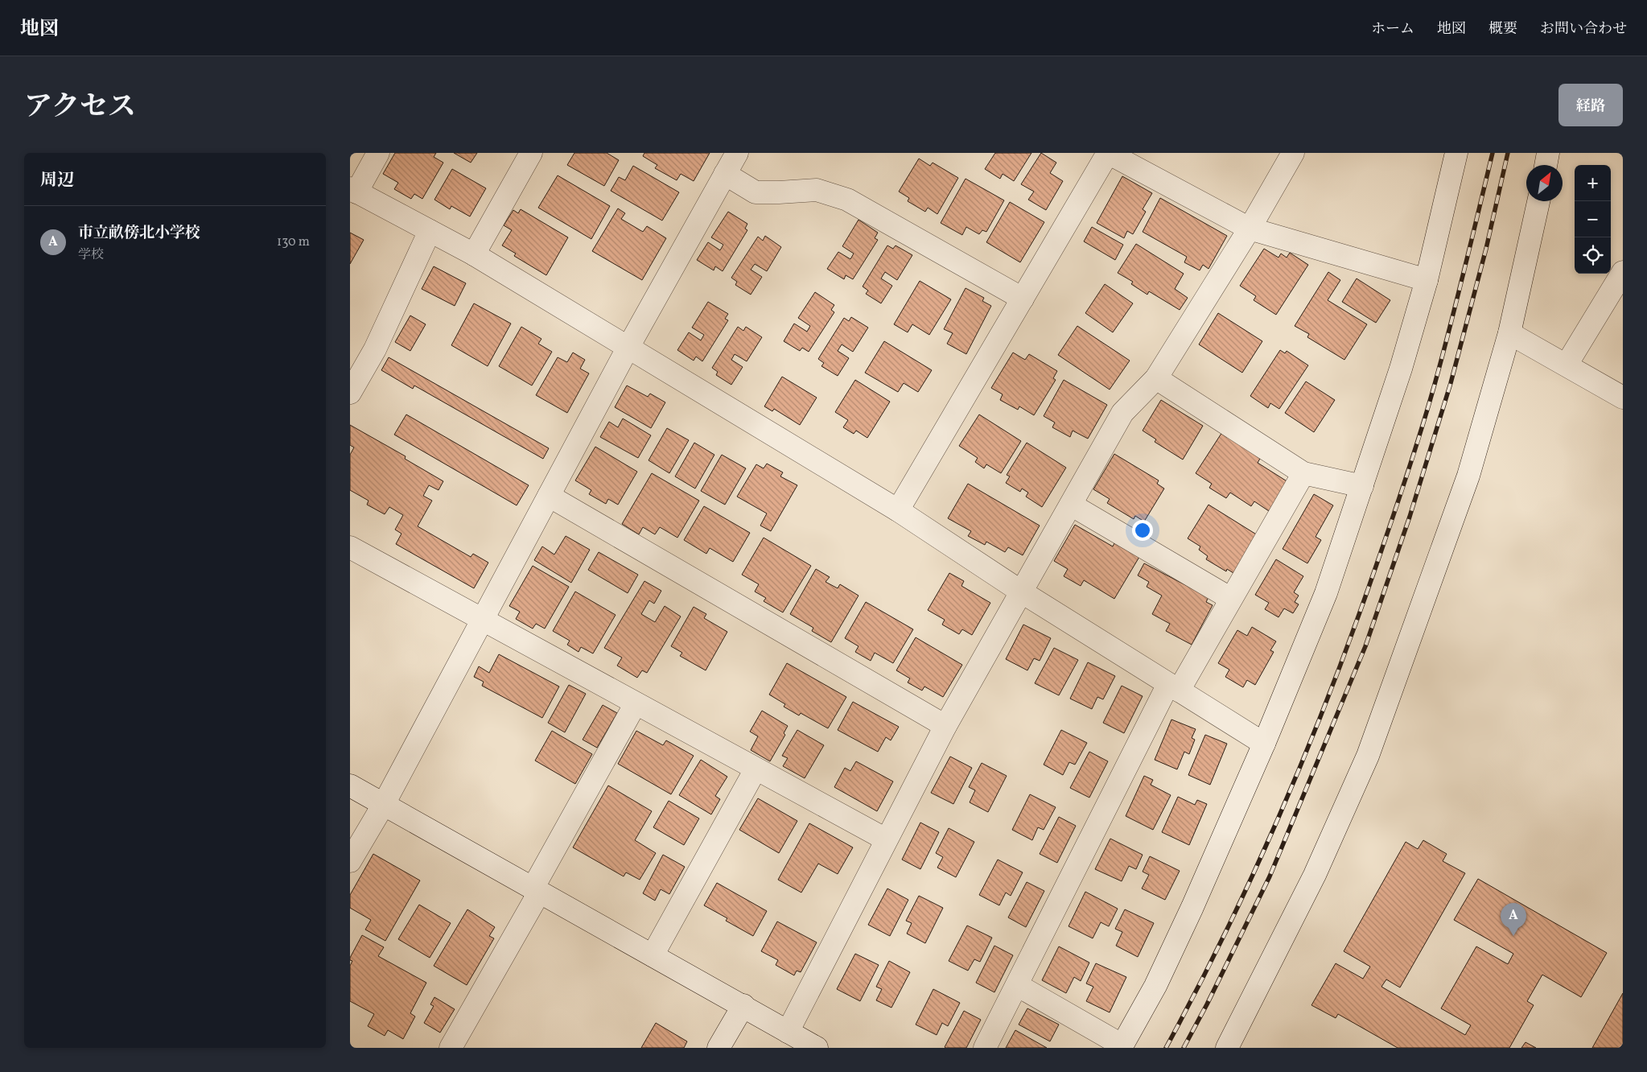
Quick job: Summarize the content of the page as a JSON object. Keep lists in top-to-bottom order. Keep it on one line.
{"north":"top right","page":{"header":"地図","nav":["ホーム","地図","概要","お問い合わせ"],"title":"アクセス","buttons":"経路","heading":"周辺","map_buttons":["+","−"],"list":[{"mark":"A","name":"市立畝傍北小学校","note":"学校","value":"130 m"}],"pins":"A"}}
